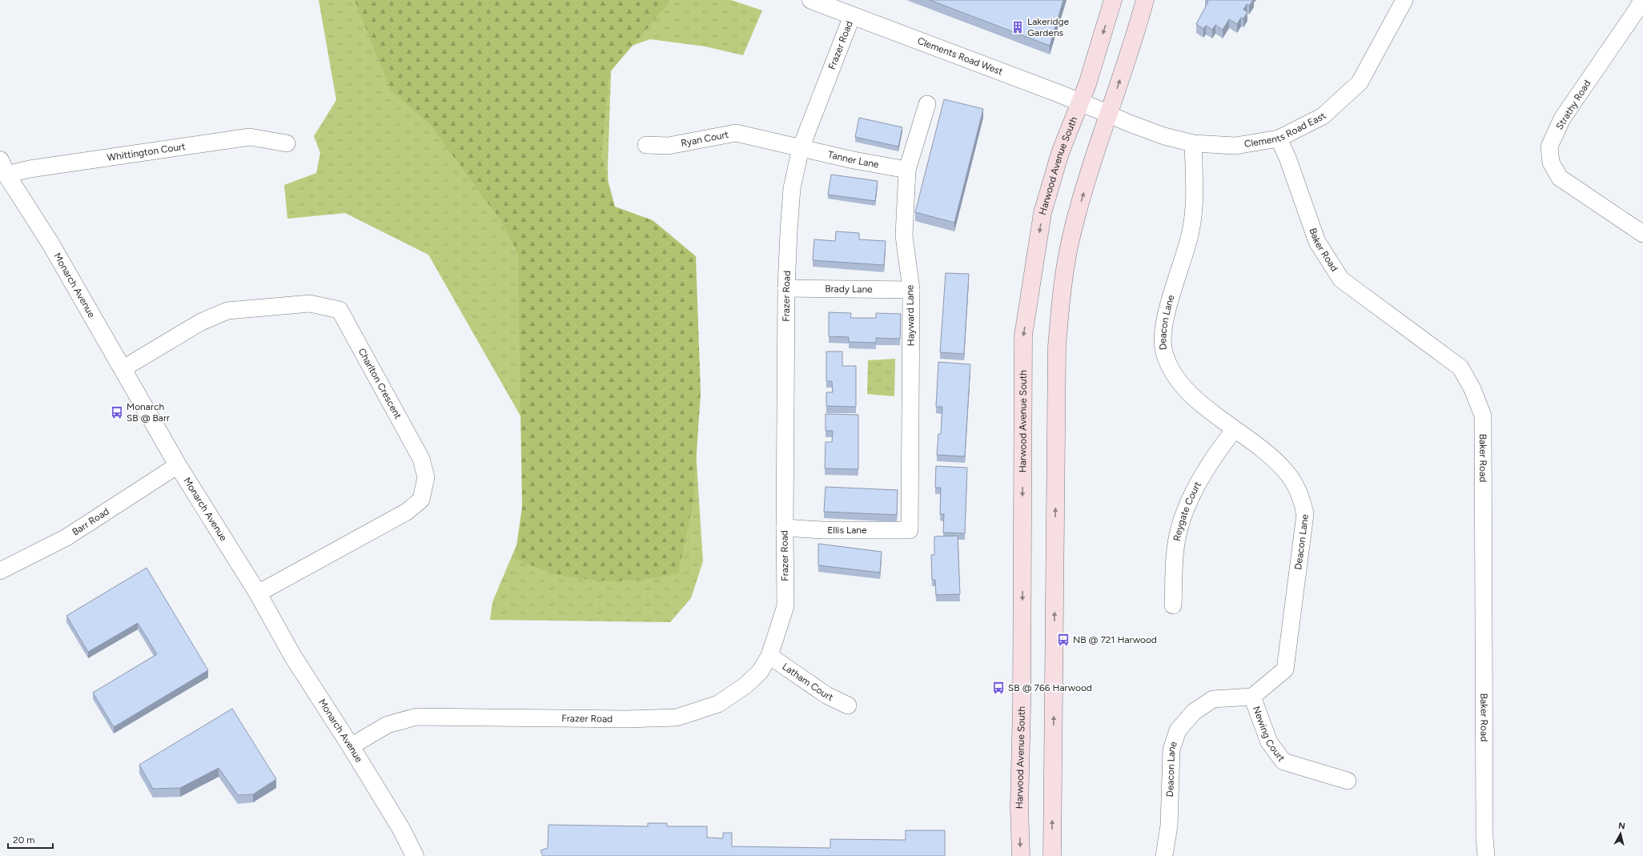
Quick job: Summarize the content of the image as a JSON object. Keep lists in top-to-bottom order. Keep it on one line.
{"streets":{"main road":["Harwood Avenue South"],"street":["Frazer Road","Clements Road West","Strathy Road","Clements Road East","Ryan Court","Whittington Court","Tanner Lane","Baker Road","Monarch Avenue","Brady Lane","Hayward Lane","Deacon Lane","Charlton Crescent","Reygate Court","Barr Road","Ellis Lane","Latham Court","Newing Court"]},"crossings":[["Frazer Road","Clements Road West"],["Frazer Road","Ryan Court"],["Frazer Road","Tanner Lane"],["Frazer Road","Monarch Avenue"],["Frazer Road","Brady Lane"],["Frazer Road","Ellis Lane"],["Frazer Road","Latham Court"],["Clements Road West","Clements Road East"],["Clements Road West","Harwood Avenue South"],["Clements Road East","Baker Road"],["Clements Road East","Deacon Lane"],["Ryan Court","Tanner Lane"],["Whittington Court","Monarch Avenue"],["Tanner Lane","Hayward Lane"],["Monarch Avenue","Charlton Crescent"],["Monarch Avenue","Barr Road"],["Brady Lane","Hayward Lane"],["Hayward Lane","Ellis Lane"],["Deacon Lane","Reygate Court"],["Deacon Lane","Newing Court"]],"places":{"building":["Lakeridge Gardens"],"bus stop":["Monarch SB @ Barr","NB @ 721 Harwood","SB @ 766 Harwood"]},"scale_bar":"20 m","north":"top"}
